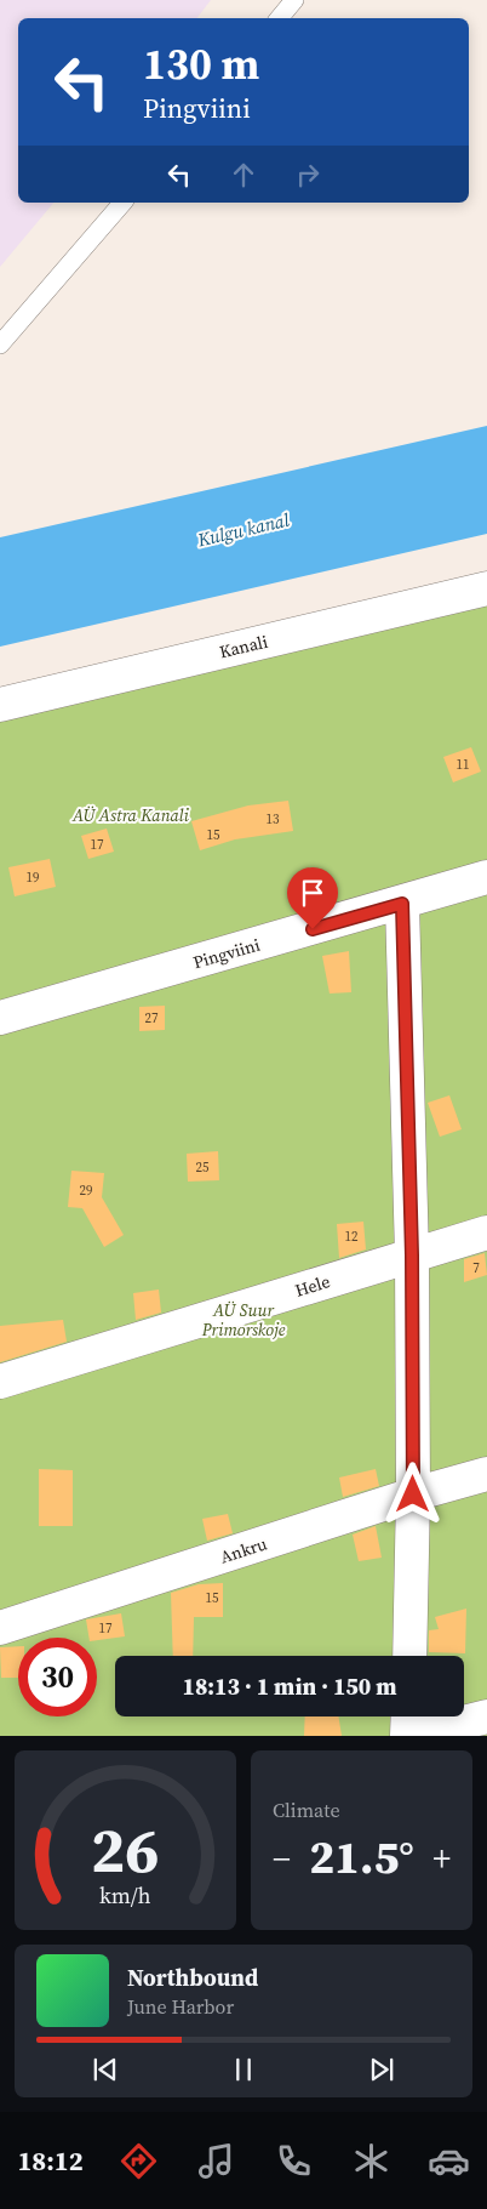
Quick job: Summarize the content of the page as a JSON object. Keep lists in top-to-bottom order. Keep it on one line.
{"streets":{"street":["Kanali","Pingviini","Hele","Ankru"]},"water":["Kulgu kanal"],"parks":["AÜ Astra Kanali","AÜ Suur Primorskoje"],"house_numbers":["11","13","15","17","19","27","25","29","12","7","15","17"],"page":{"turn":["130 m","Pingviini"],"limit":"30","trip":"18:13 · 1 min · 150 m","tile":"Climate","heat":["−","21.5°","+"],"song":["Northbound","June Harbor"],"tabs":"18:12","gauge":["26","km/h"]}}
